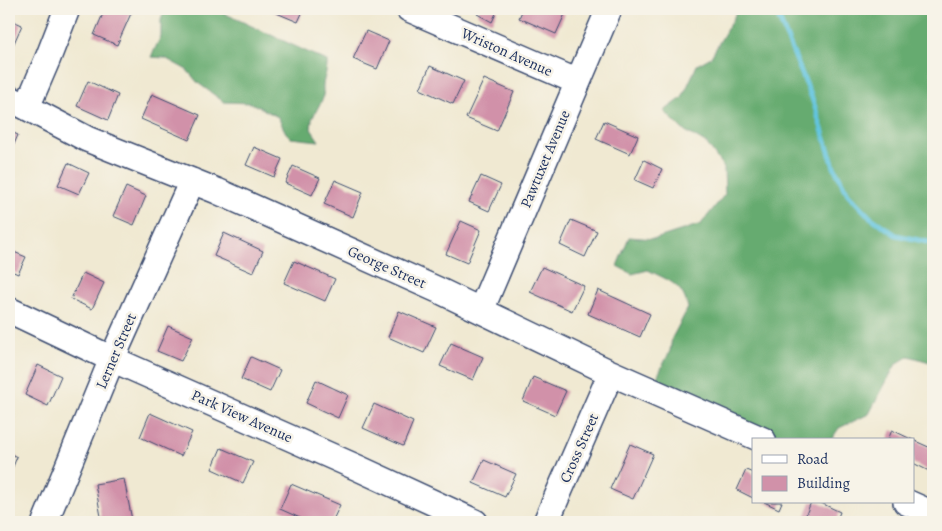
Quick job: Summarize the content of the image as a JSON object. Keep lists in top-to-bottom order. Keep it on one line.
{"streets":{"street":["Wriston Avenue","Pawtuxet Avenue","George Street","Lerner Street","Park View Avenue","Cross Street"]},"crossings":[["Wriston Avenue","Pawtuxet Avenue"],["Pawtuxet Avenue","George Street"],["George Street","Lerner Street"],["George Street","Cross Street"],["Lerner Street","Park View Avenue"]],"legend":["Road","Building"]}
